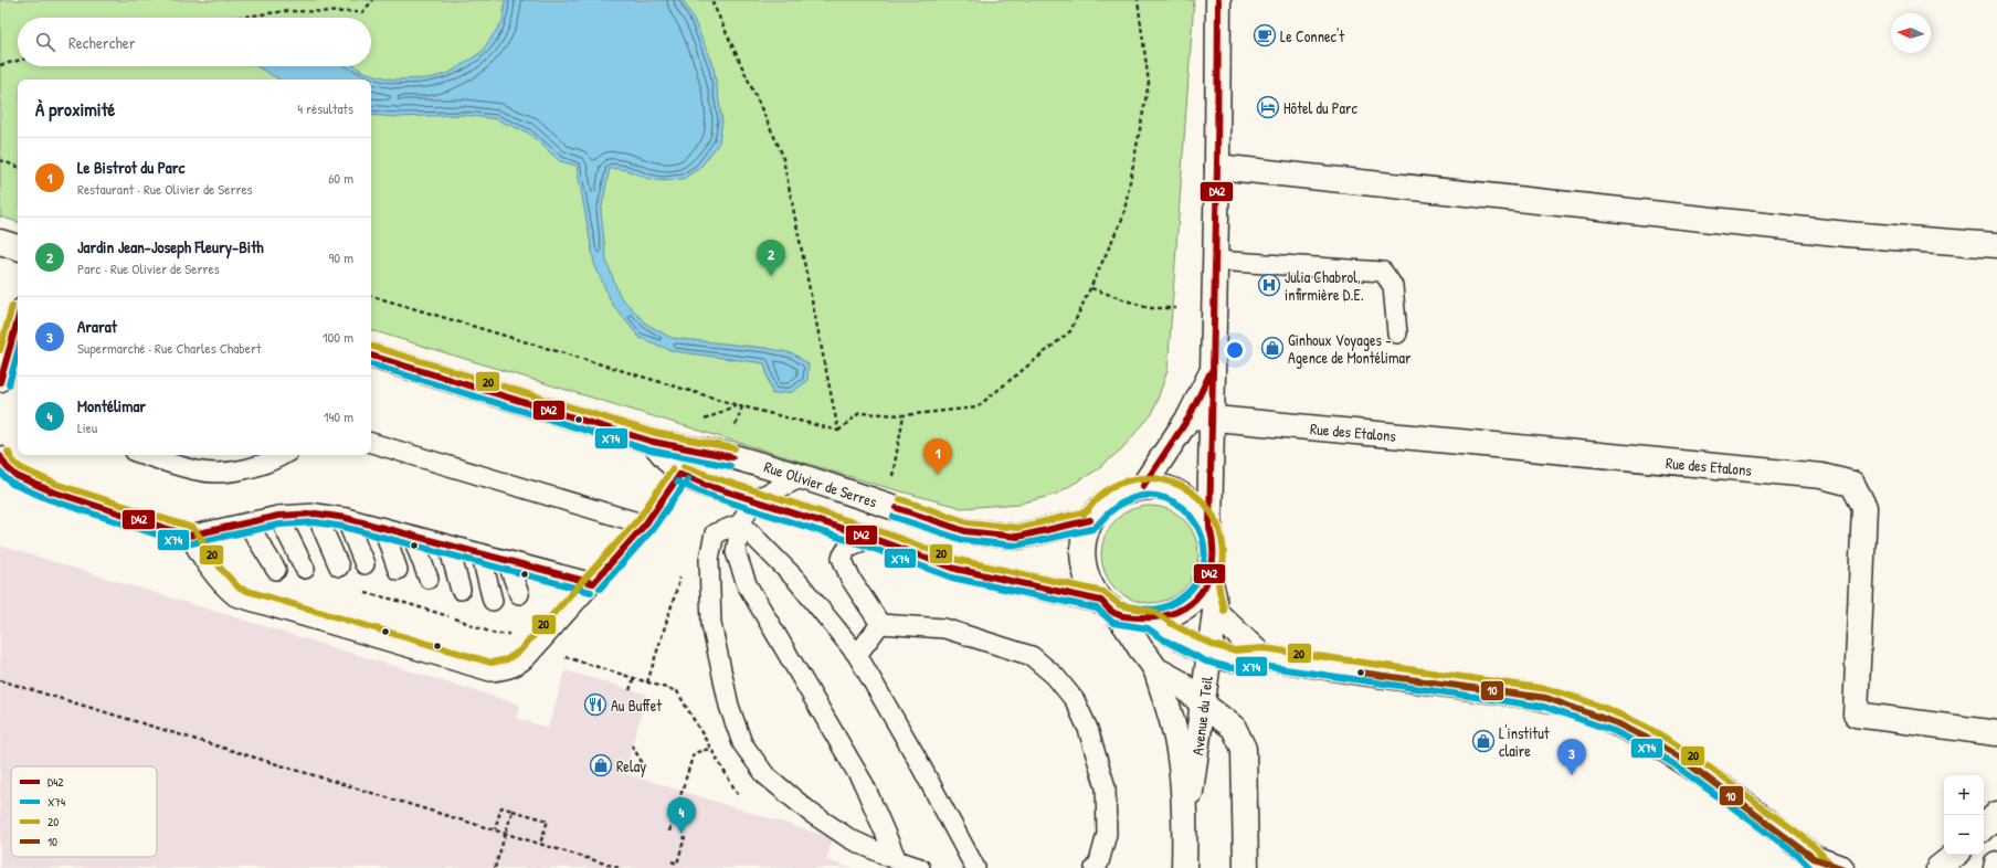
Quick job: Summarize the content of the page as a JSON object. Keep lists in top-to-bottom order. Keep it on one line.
{"streets":{"street":["Rue des Etalons","Rue Olivier de Serres","Avenue du Teil"]},"crossings":[["Rue Olivier de Serres","Avenue du Teil"]],"places":{"cafe":["Le Connec't"],"hotel":["Hôtel du Parc"],"hospital":["Julia Chabrol, infirmière D.E."],"shop":["Ginhoux Voyages - Agence de Montélimar","L'institut claire","Relay"],"restaurant":["Au Buffet"]},"lines":["transit line D42","transit line 20","transit line X74","transit line 10"],"legend":["D42","X74","20","10"],"north":"left","page":{"search":"Rechercher","heading":["À proximité","4 résultats"],"list":[{"mark":"1","name":"Le Bistrot du Parc","note":"Restaurant · Rue Olivier de Serres","value":"60 m"},{"mark":"2","name":"Jardin Jean-Joseph Fleury-Bith","note":"Parc · Rue Olivier de Serres","value":"90 m"},{"mark":"3","name":"Ararat","note":"Supermarché · Rue Charles Chabert","value":"100 m"},{"mark":"4","name":"Montélimar","note":"Lieu","value":"140 m"}],"pins":["2","1","3","4"],"map_buttons":["+","−"]}}
